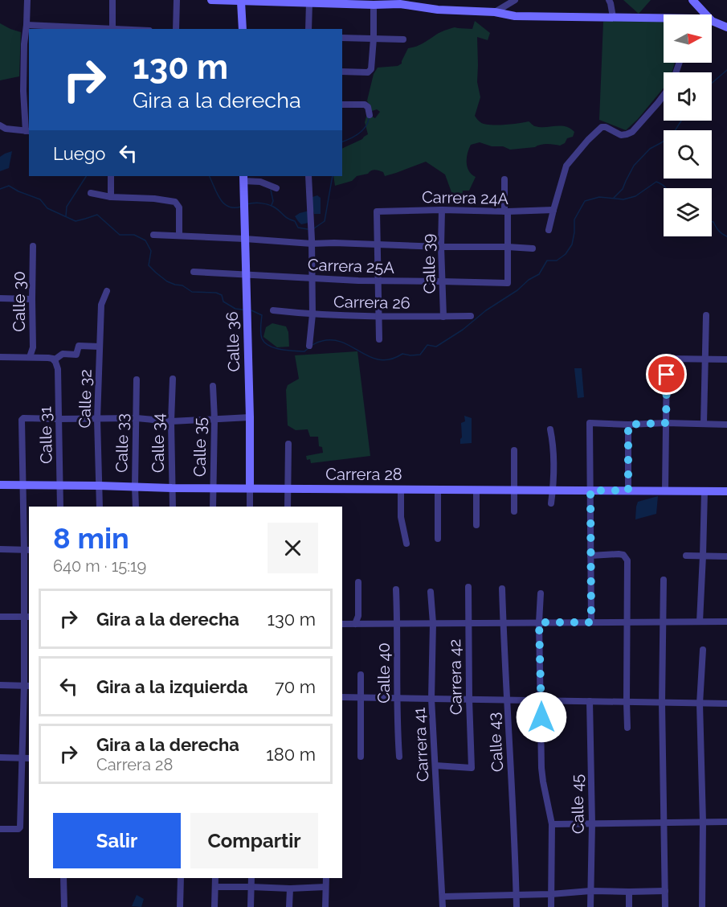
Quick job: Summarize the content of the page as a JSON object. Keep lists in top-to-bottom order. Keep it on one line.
{"streets":{"street":["Carrera 24A","Calle 39","Carrera 25A","Calle 30","Carrera 26","Calle 36","Calle 32","Calle 31","Calle 33","Calle 34","Calle 35","Carrera 28","Calle 40","Carrera 42","Calle 43","Carrera 41","Calle 45"]},"crossings":[["Carrera 24A","Calle 39"],["Calle 39","Carrera 25A"],["Calle 39","Carrera 26"],["Carrera 25A","Calle 36"],["Calle 36","Carrera 28"],["Calle 32","Carrera 28"],["Calle 31","Carrera 28"],["Calle 33","Carrera 28"],["Calle 34","Carrera 28"],["Calle 35","Carrera 28"],["Carrera 42","Carrera 41"]],"north":"right","page":{"turn":["130 m","Gira a la derecha"],"then":"Luego","heading":["8 min","640 m · 15:19"],"list":[{"name":"Gira a la derecha","value":"130 m"},{"name":"Gira a la izquierda","value":"70 m"},{"name":"Gira a la derecha","note":"Carrera 28","value":"180 m"}],"buttons":["Salir","Compartir"]}}
